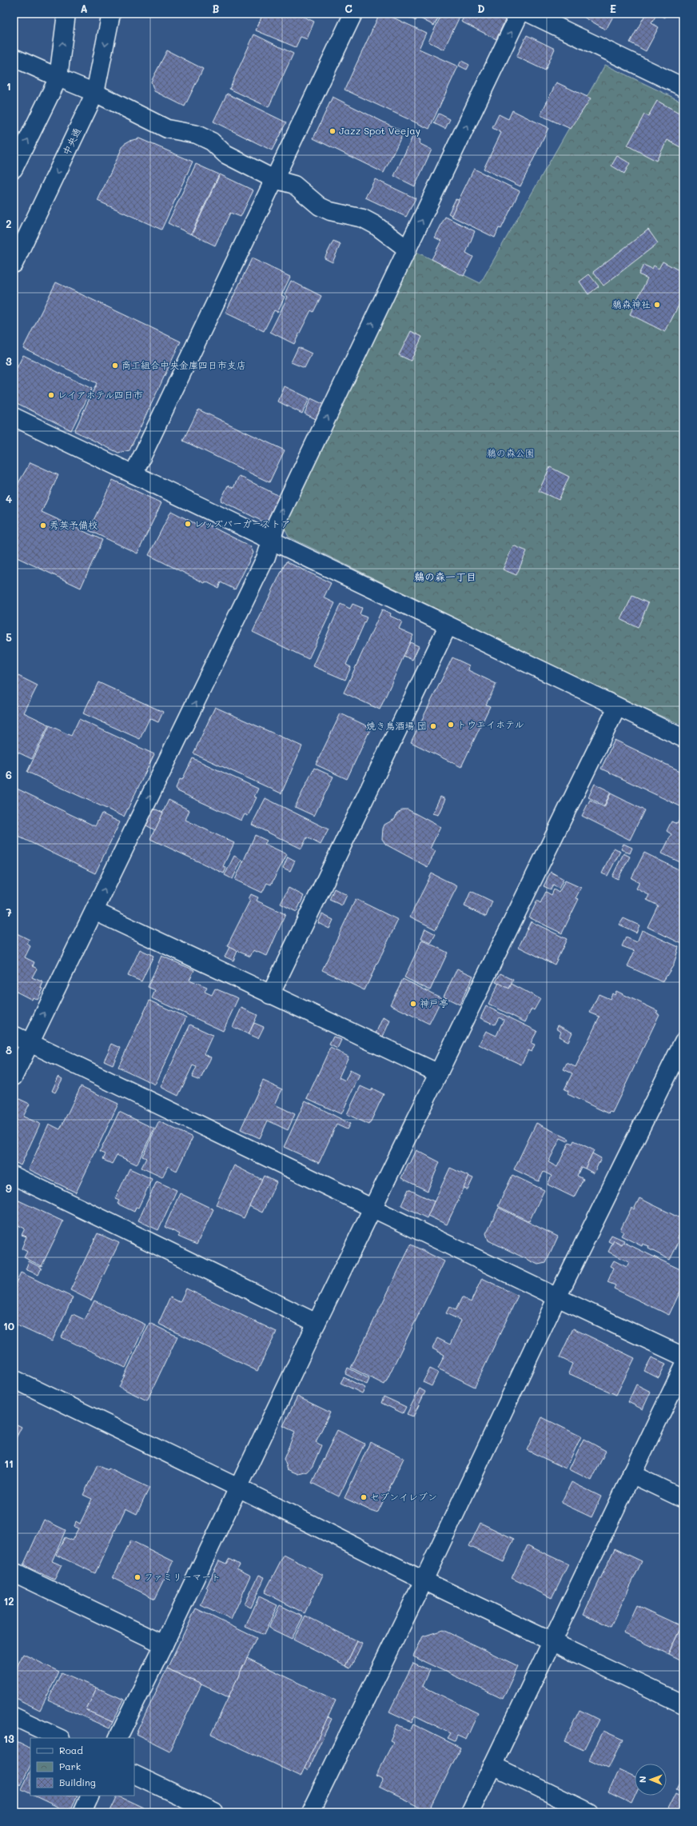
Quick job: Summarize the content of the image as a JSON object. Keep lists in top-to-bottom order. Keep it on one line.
{"streets":{"street":["中央通"]},"districts":["鵜の森一丁目"],"parks":["鵜の森公園"],"places":["Jazz Spot Veejay","鵜森神社","商工組合中央金庫四日市支店","レイアホテル四日市","レッズバーガーストア","秀英予備校","トウエイホテル","焼き鳥酒場 団","神戸亭","セブンイレブン","ファミリーマート"],"legend":["Road","Park","Building"],"north":"left","grid":{"columns":["A","B","C","D","E"],"rows":["1","2","3","4","5","6","7","8","9","10","11","12","13"]}}
